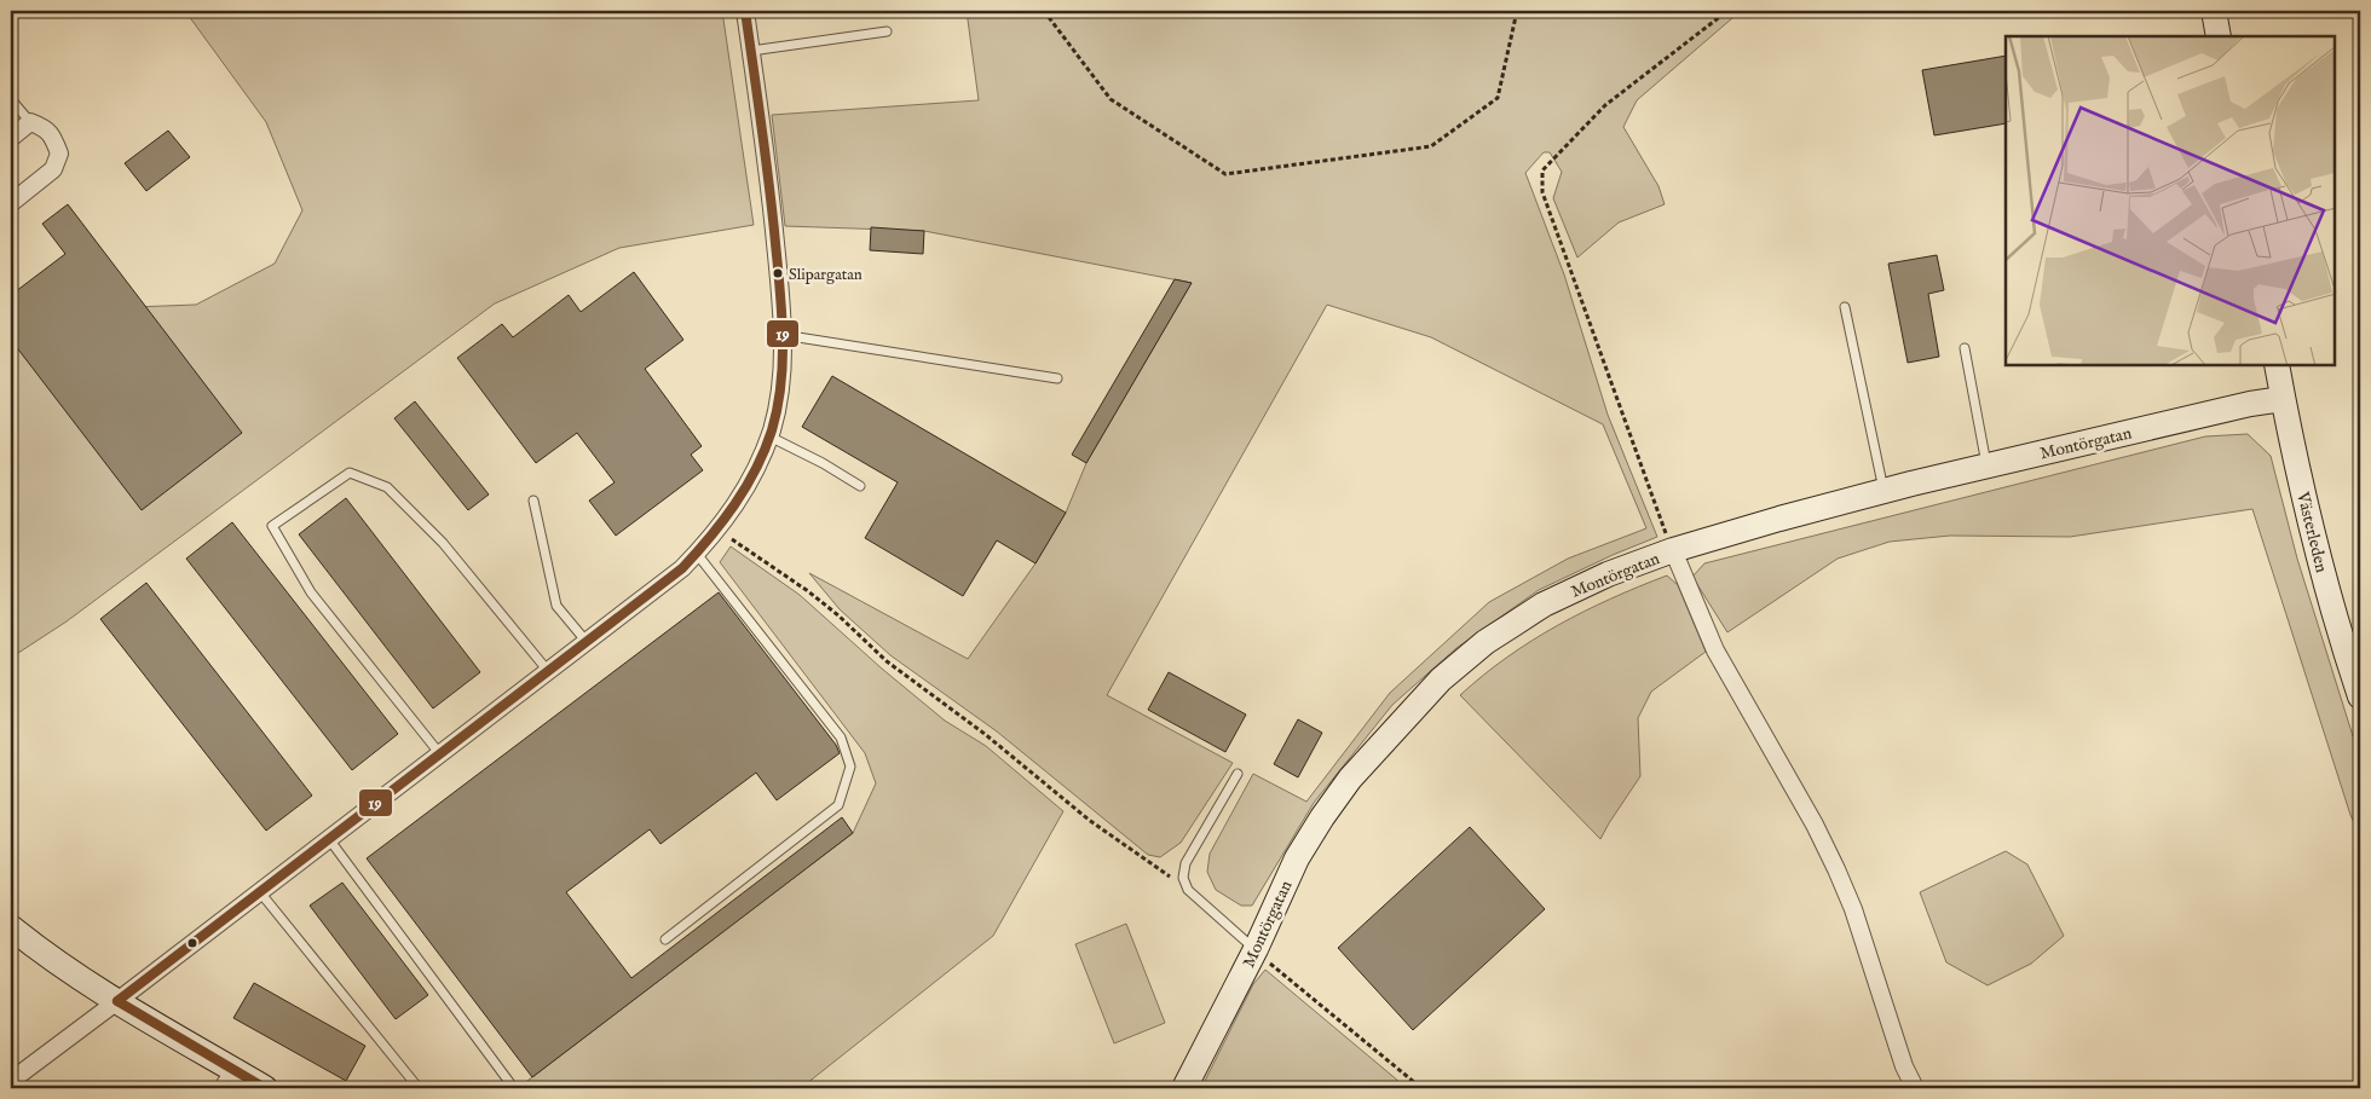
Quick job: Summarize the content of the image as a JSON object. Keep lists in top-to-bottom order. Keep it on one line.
{"streets":{"street":["Montörgatan","Västerleden"]},"crossings":[["Montörgatan","Västerleden"]],"places":["Slipargatan"],"lines":["transit line 19"]}
